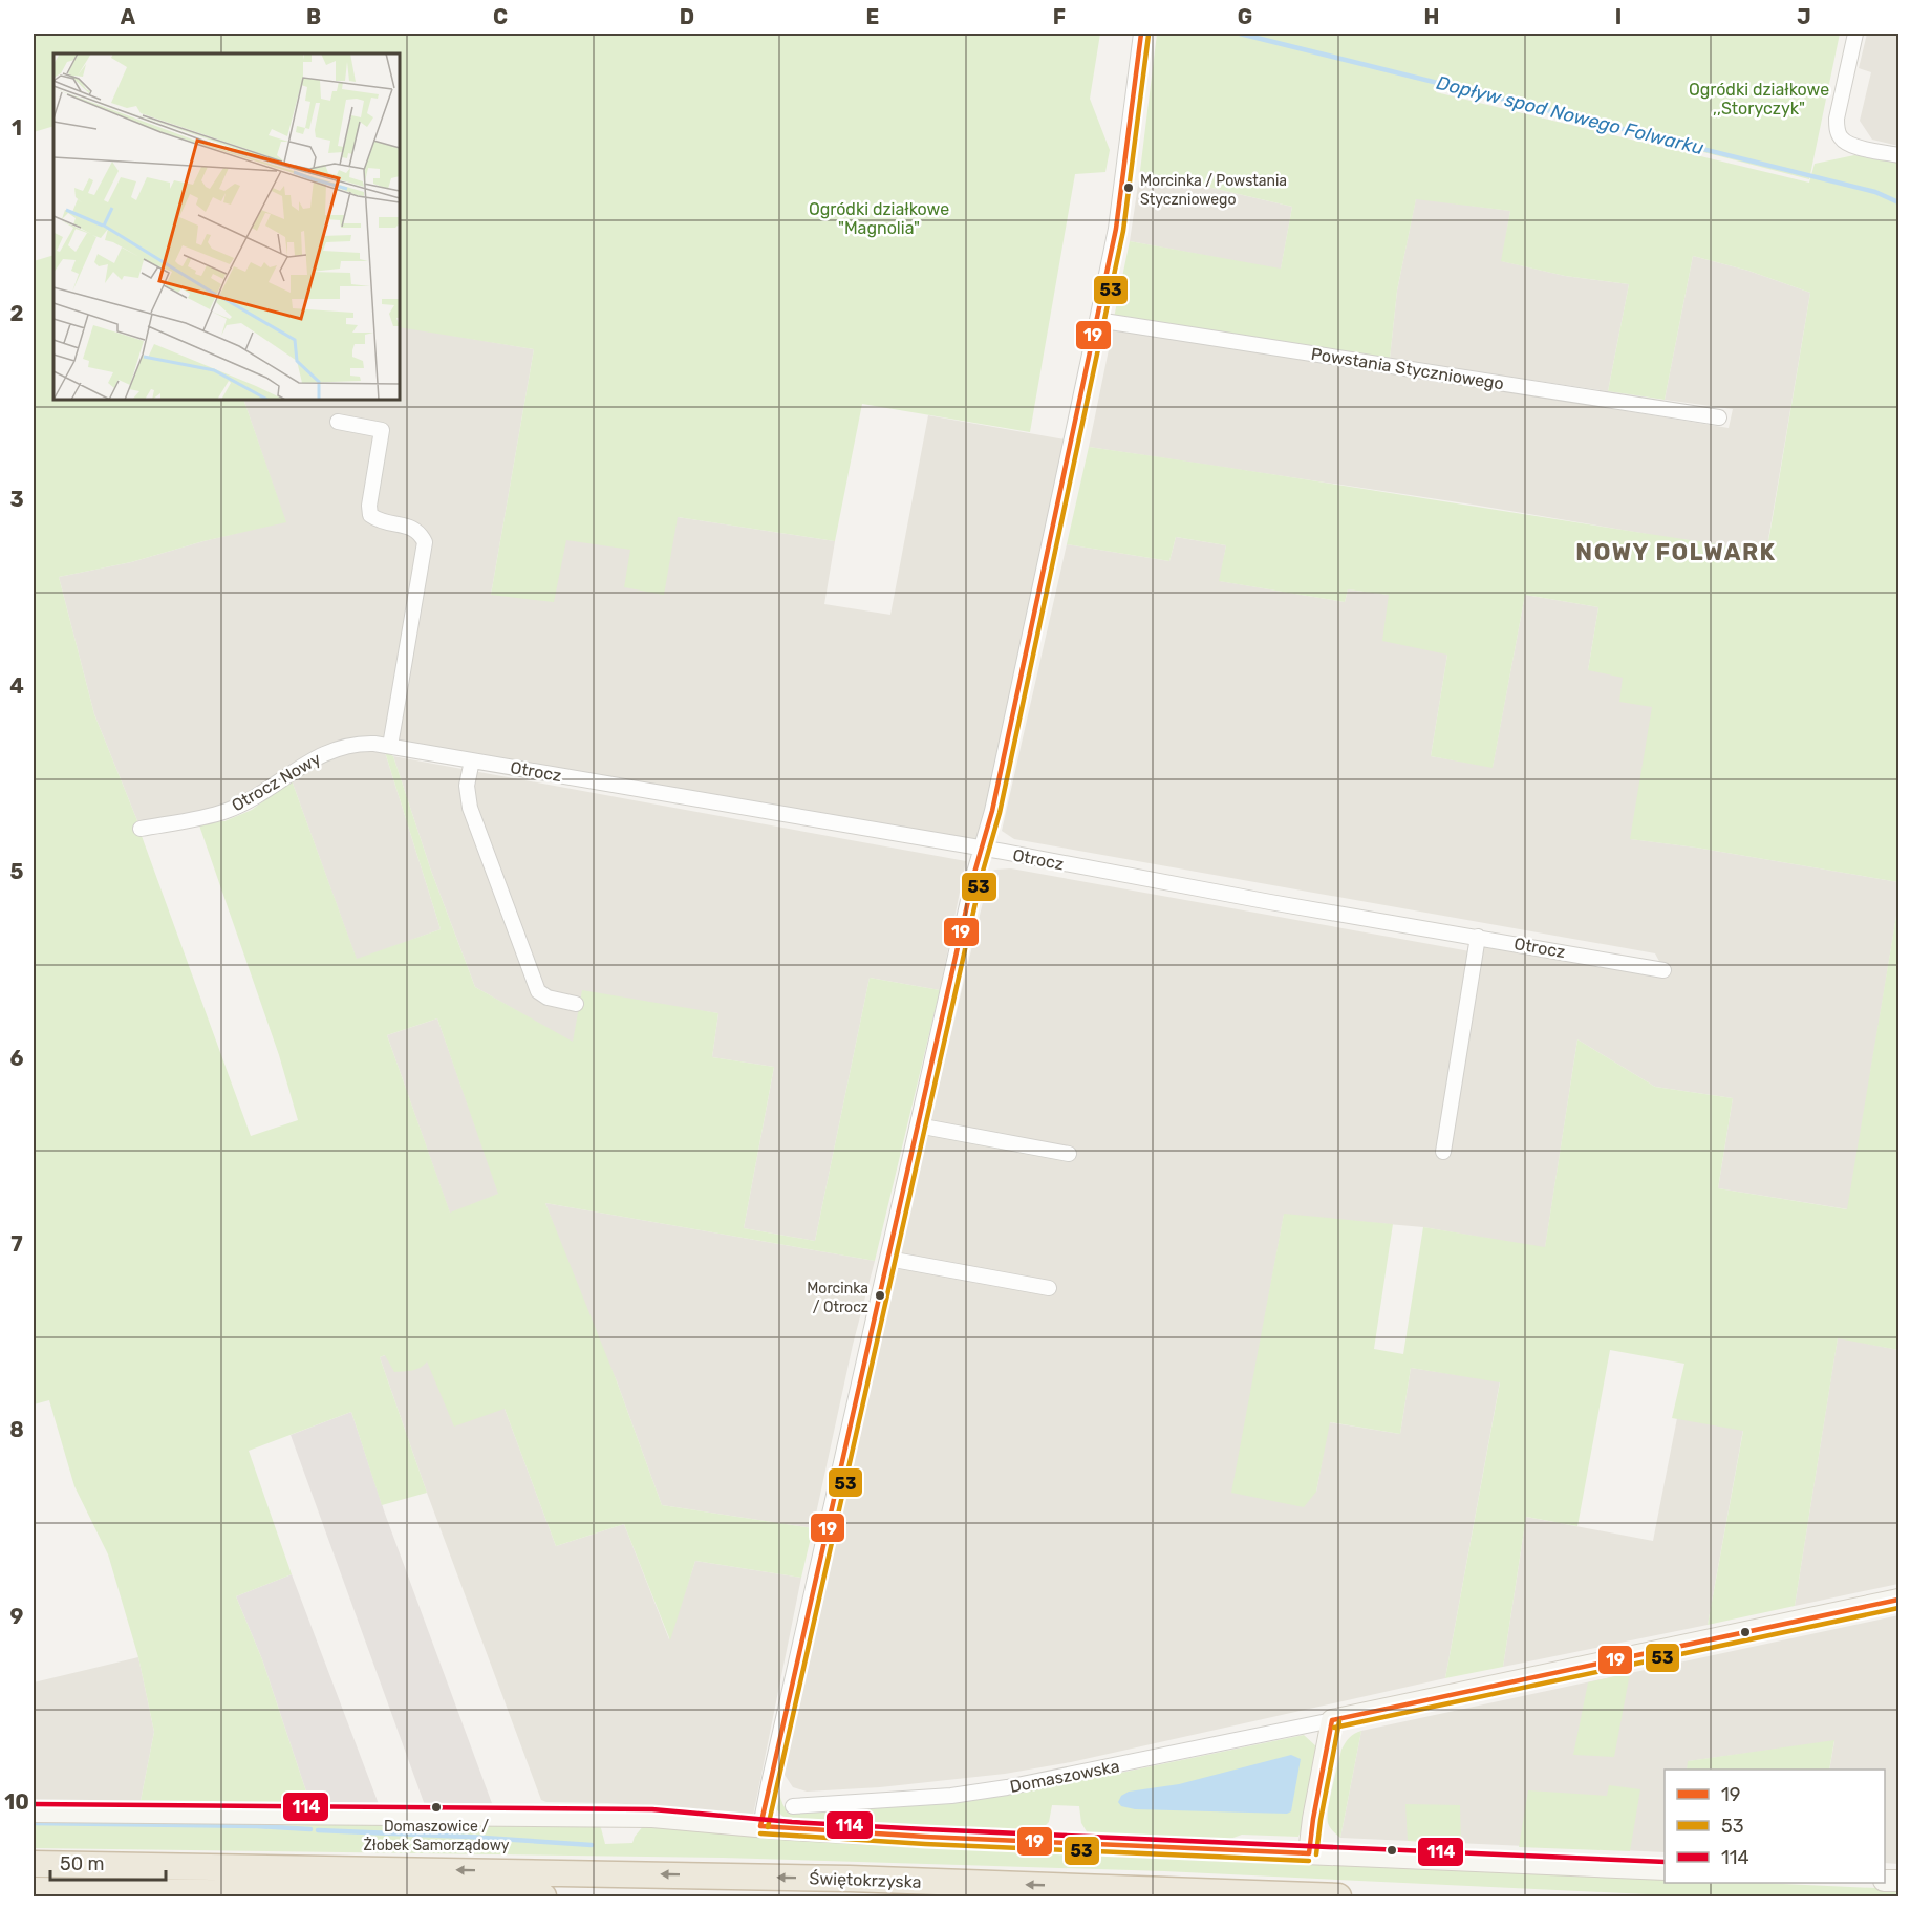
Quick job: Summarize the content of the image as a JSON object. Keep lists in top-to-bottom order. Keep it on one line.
{"streets":{"highway":["Świętokrzyska"],"street":["Powstania Styczniowego","Otrocz","Otrocz Nowy","Domaszowska"]},"crossings":[["Otrocz","Otrocz Nowy"]],"districts":["NOWY FOLWARK"],"water":["Dopływ spod Nowego Folwarku"],"parks":["Ogródki działkowe ,,Storyczyk\"","Ogródki działkowe \"Magnolia\""],"places":["Morcinka / Powstania Styczniowego","Morcinka / Otrocz","Domaszowice / Żłobek Samorządowy"],"lines":["transit line 19","transit line 53","transit line 114"],"legend":["19","53","114"],"scale_bar":"50 m","grid":{"columns":["A","B","C","D","E","F","G","H","I","J"],"rows":["1","2","3","4","5","6","7","8","9","10"]}}
